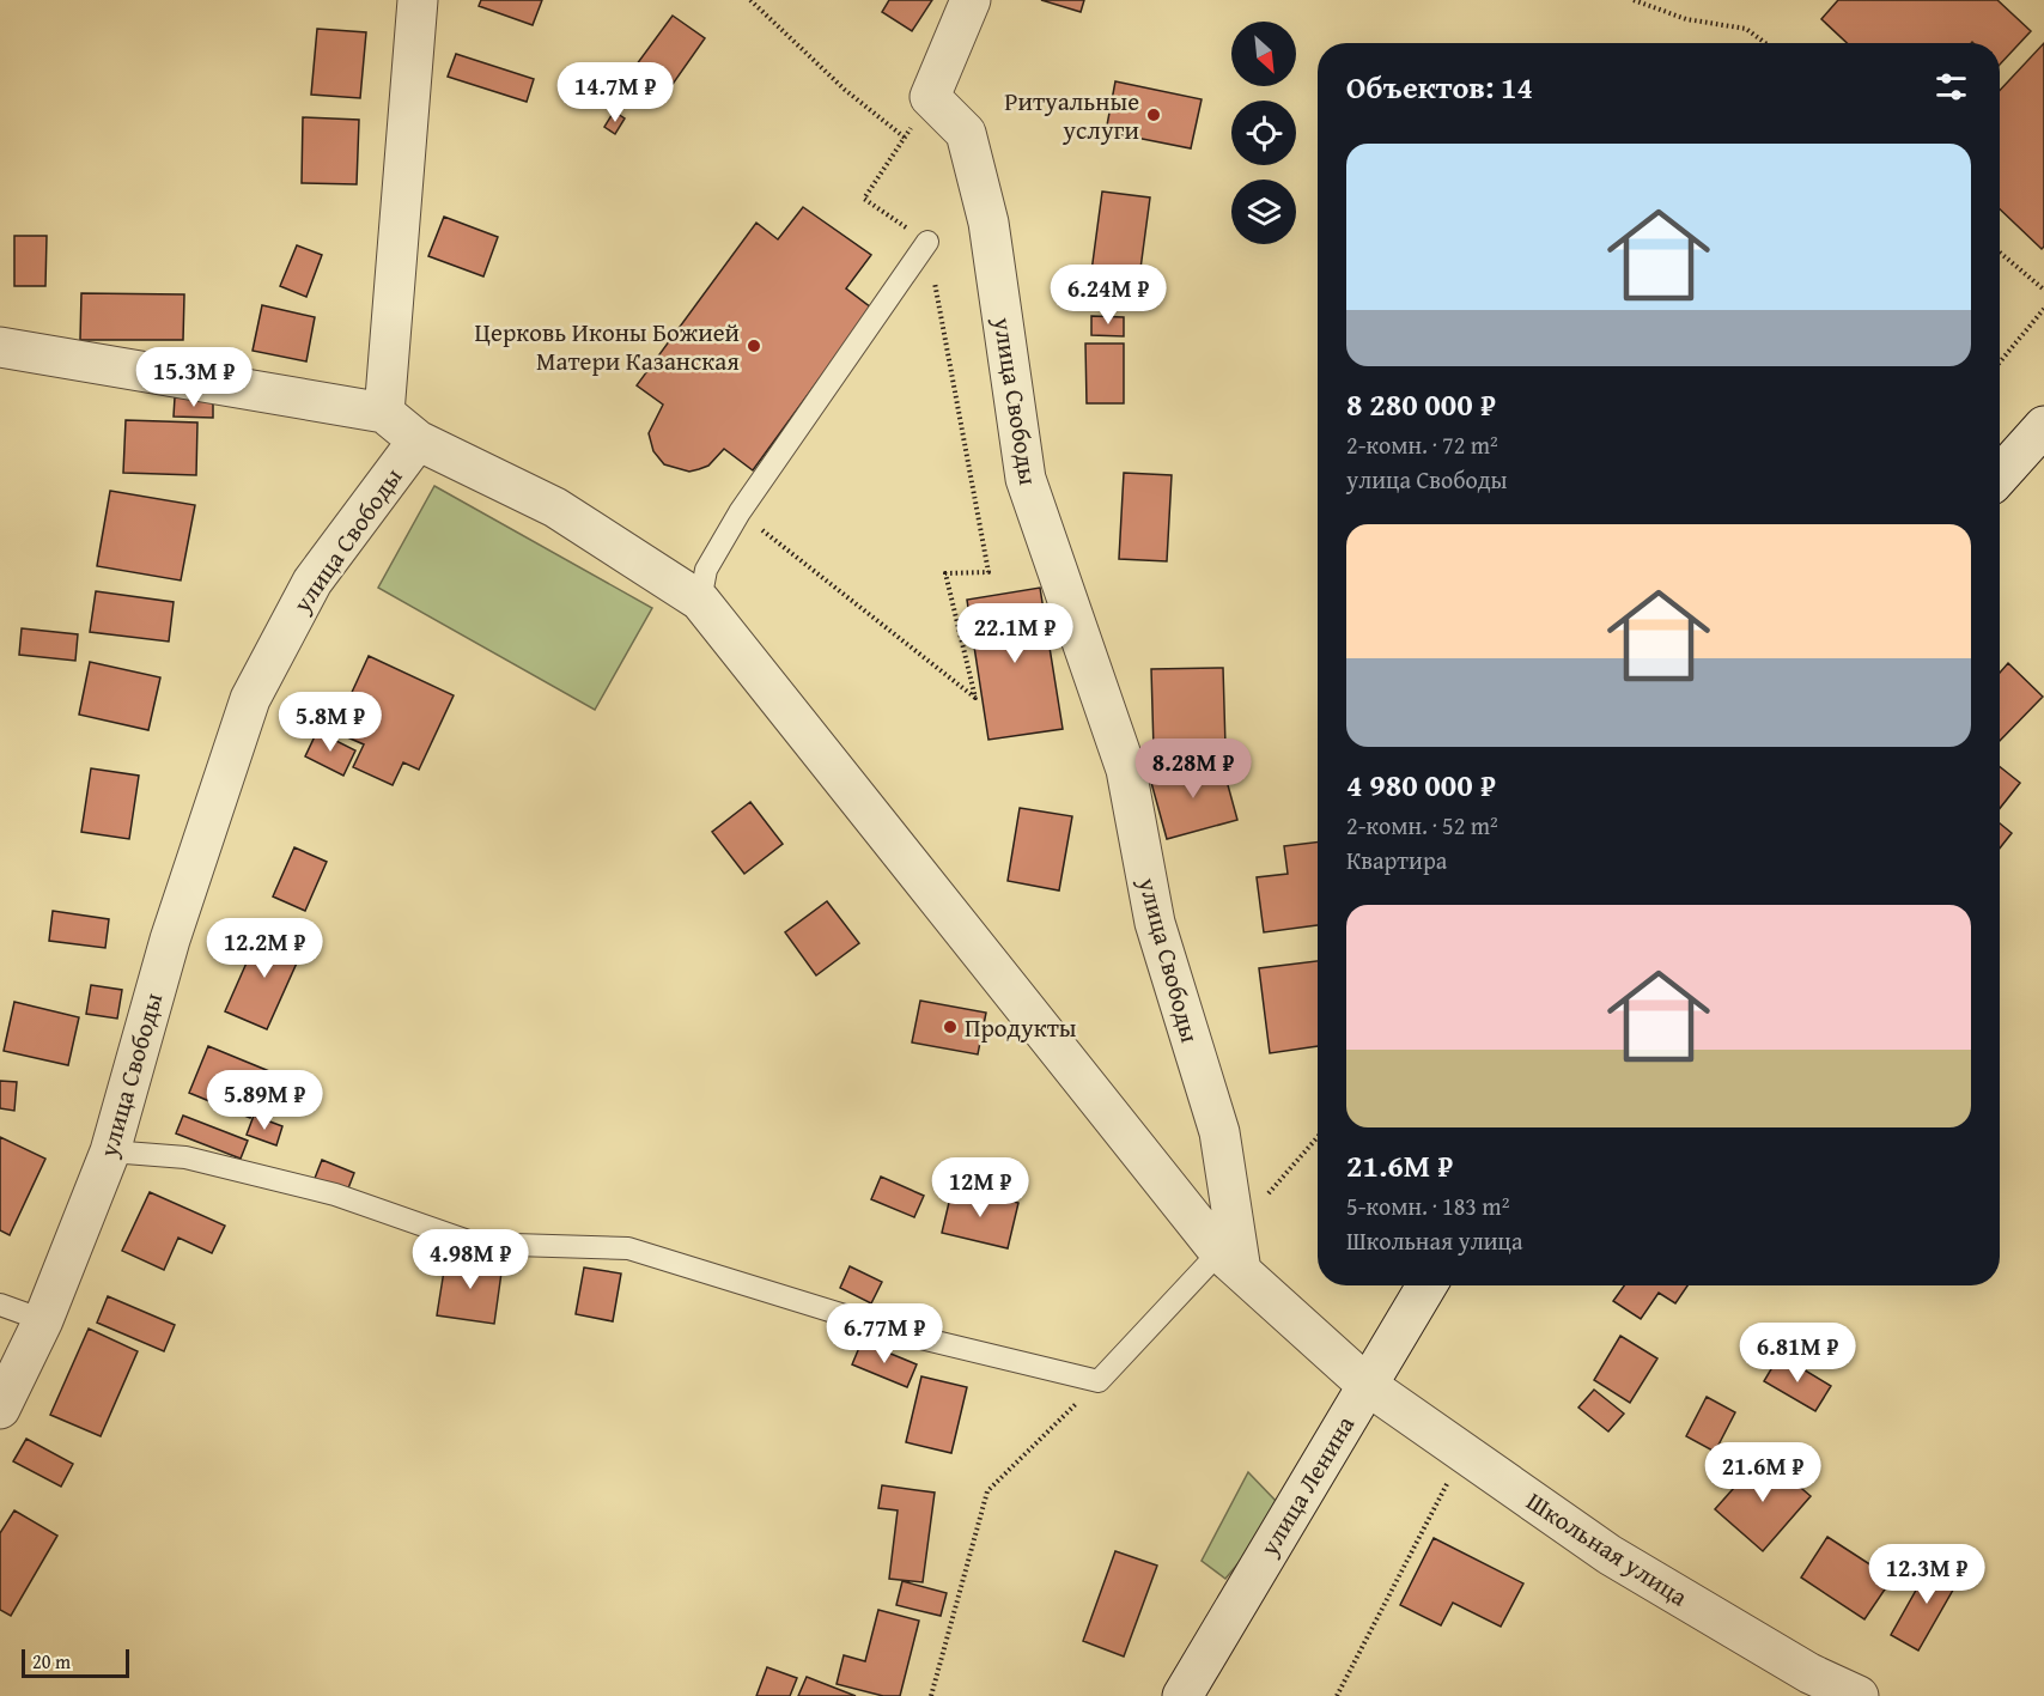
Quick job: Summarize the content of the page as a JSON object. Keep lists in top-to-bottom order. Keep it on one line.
{"streets":{"street":["улица Свободы","улица Ленина","Школьная улица"]},"crossings":[["улица Свободы","улица Ленина"],["улица Свободы","Школьная улица"],["улица Ленина","Школьная улица"]],"places":["Ритуальные услуги","Церковь Иконы Божией Матери Казанская","Продукты"],"scale_bar":"20 m","north":"bottom right","page":{"heading":"Объектов: 14","price":["14.7M ₽","6.24M ₽","15.3M ₽","22.1M ₽","5.8M ₽","8.28M ₽","12.2M ₽","5.89M ₽","12M ₽","4.98M ₽","6.77M ₽","6.81M ₽","21.6M ₽","12.3M ₽"],"list":[{"name":"8 280 000 ₽","note":"2-комн. · 72 m² · улица Свободы"},{"name":"4 980 000 ₽","note":"2-комн. · 52 m² · Квартира"},{"name":"21.6M ₽","note":"5-комн. · 183 m² · Школьная улица"}],"scale":"20 m"}}
